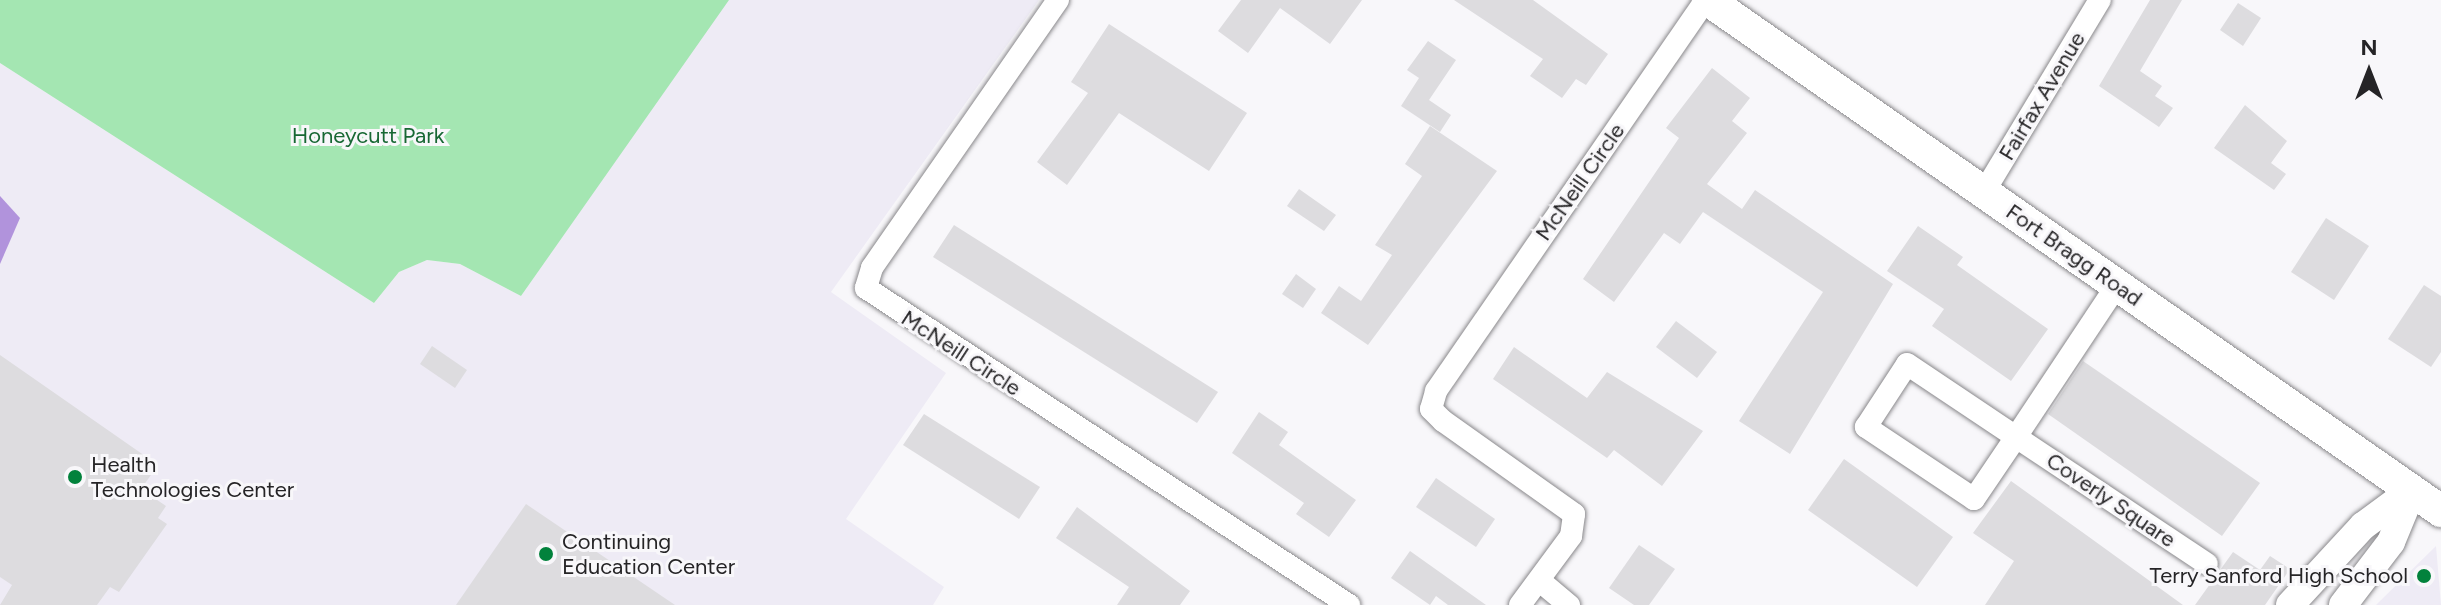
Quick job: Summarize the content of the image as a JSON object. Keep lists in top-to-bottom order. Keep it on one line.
{"streets":{"main road":["Fort Bragg Road"],"street":["Fairfax Avenue","McNeill Circle","Coverly Square"]},"crossings":[["Fairfax Avenue","Fort Bragg Road"],["McNeill Circle","Fort Bragg Road"],["Fort Bragg Road","Coverly Square"]],"parks":["Honeycutt Park"],"places":["Health Technologies Center","Continuing Education Center","Terry Sanford High School"],"north":"top"}
